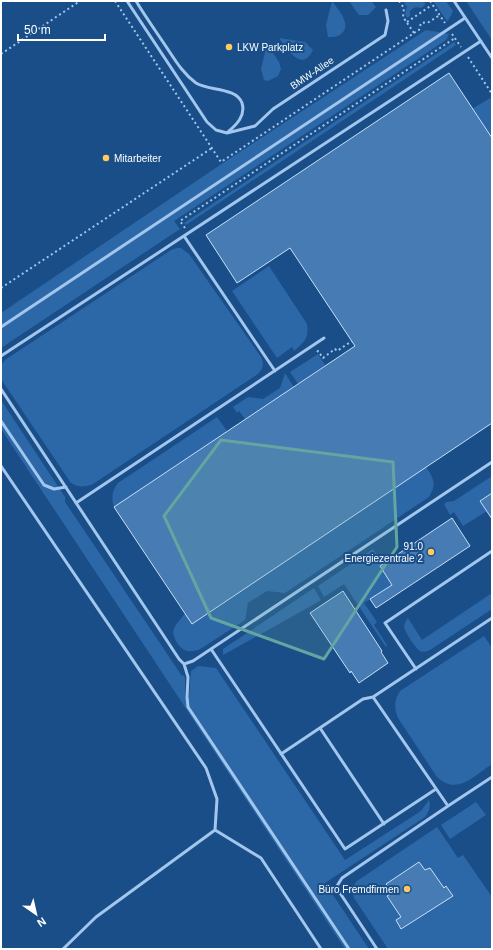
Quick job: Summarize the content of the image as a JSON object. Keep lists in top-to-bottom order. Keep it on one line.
{"streets":{"lane":["BMW-Allee"]},"places":["LKW Parkplatz","Mitarbeiter","91.0 Energiezentrale 2","Büro Fremdfirmen"],"scale_bar":"50 m","north":"bottom right"}
